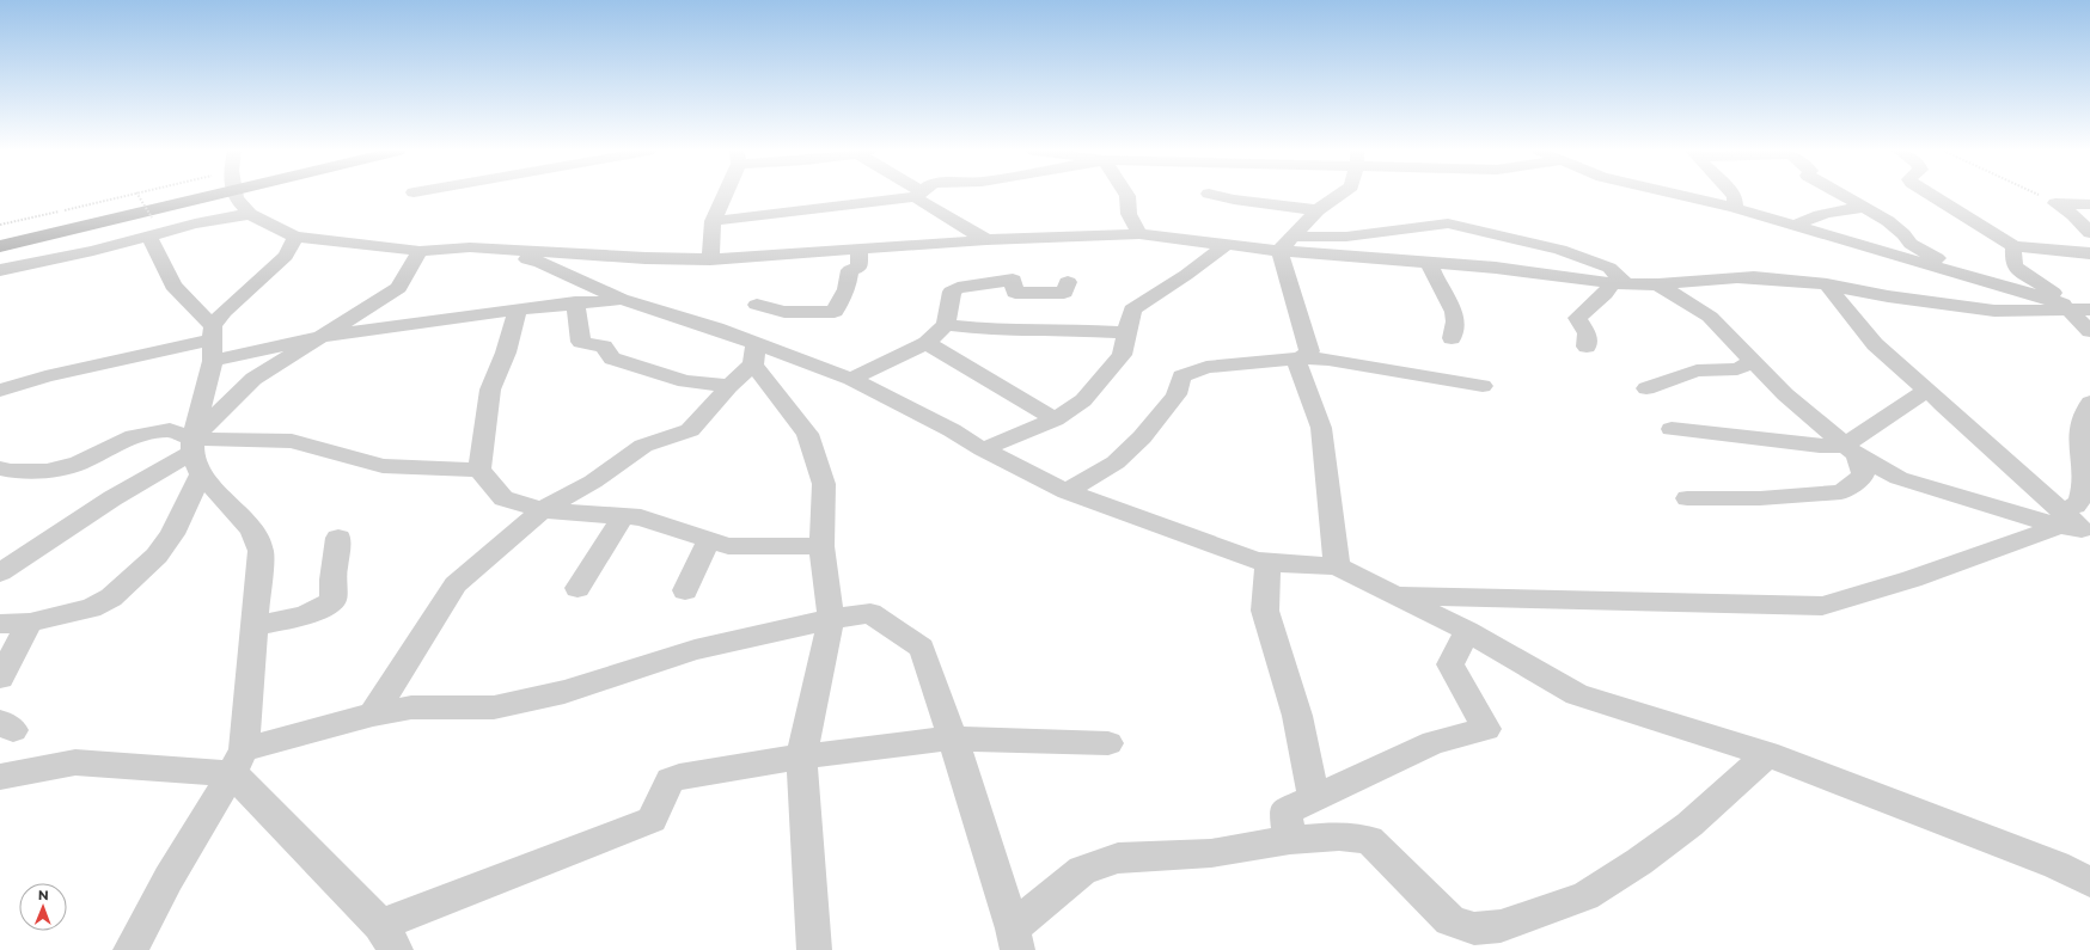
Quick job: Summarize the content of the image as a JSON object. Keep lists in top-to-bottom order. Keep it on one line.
{"north":"top"}
